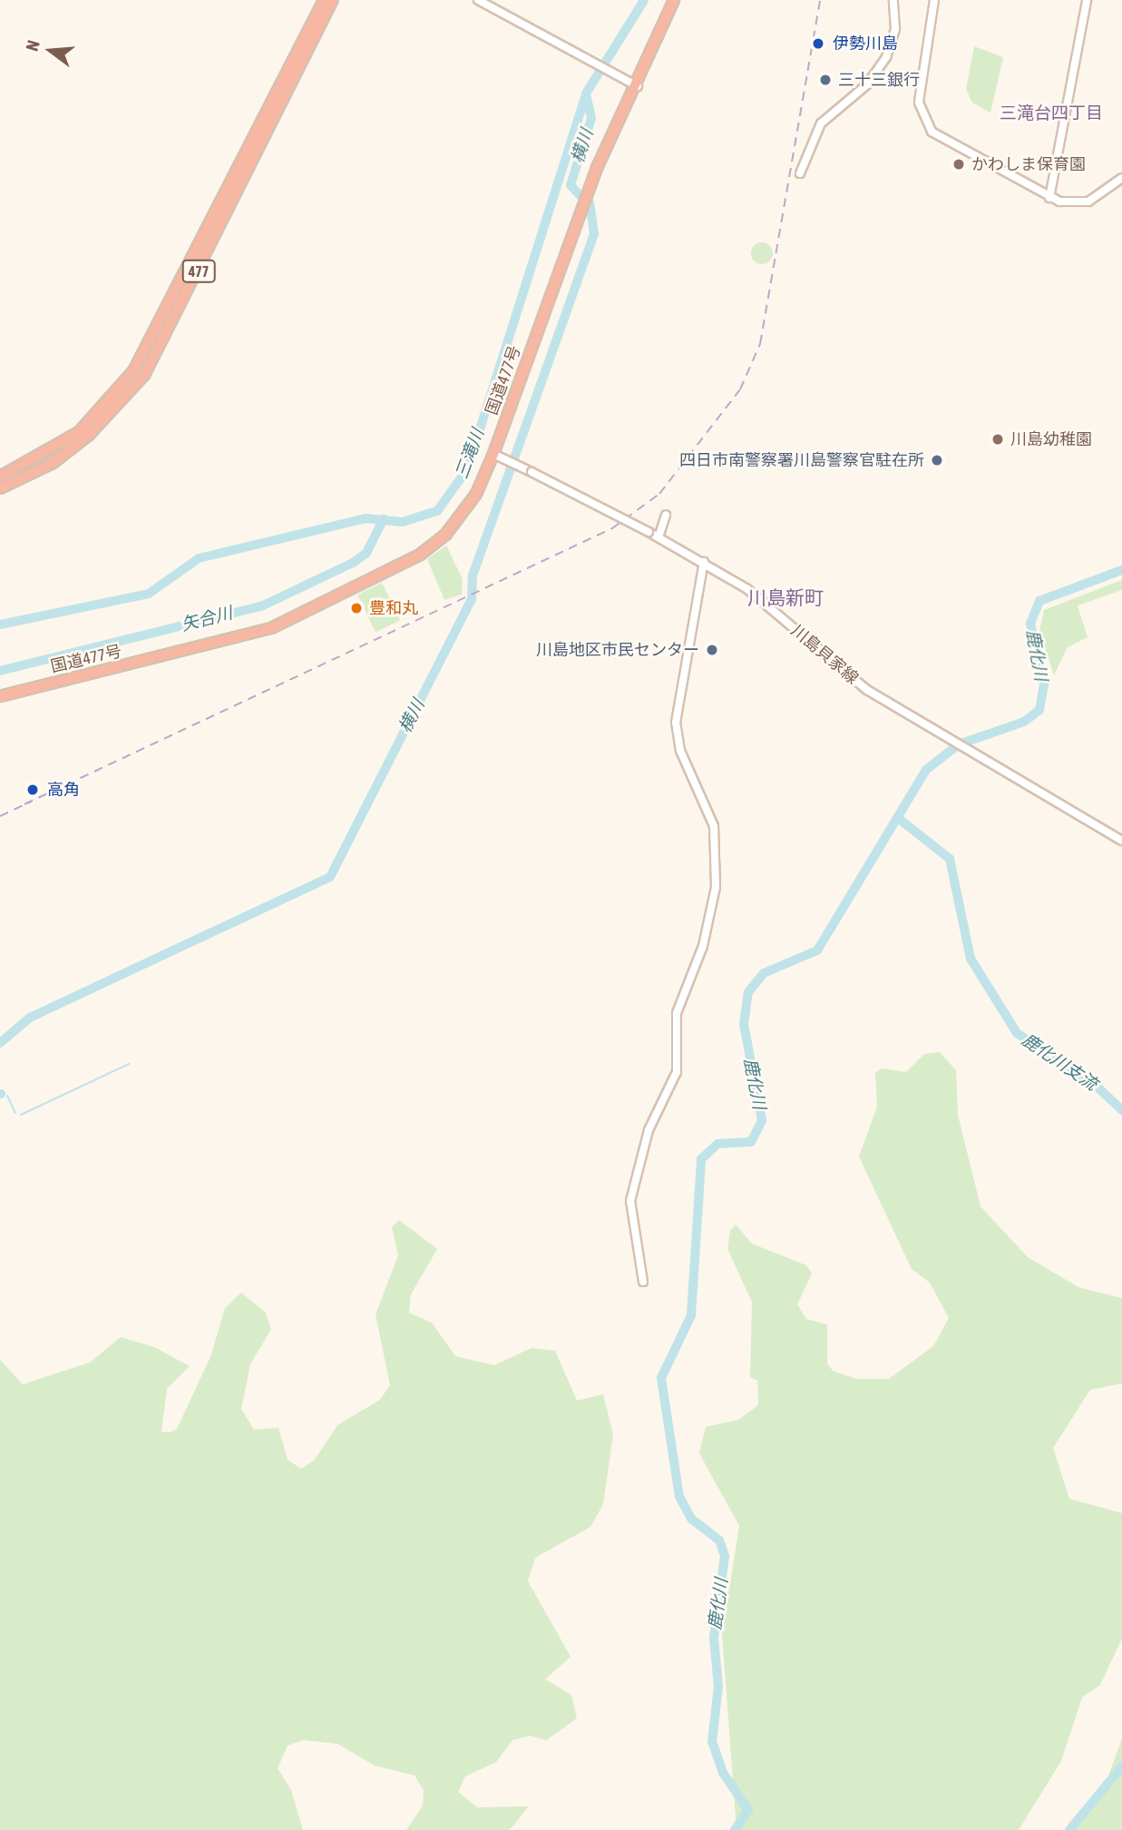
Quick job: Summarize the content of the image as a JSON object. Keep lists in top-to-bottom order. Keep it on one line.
{"streets":{"highway":["477","国道477号"],"street":["川島貝家線"]},"crossings":[["国道477号","川島貝家線"]],"districts":["三滝台四丁目","川島新町"],"water":["横川","三滝川","矢合川","鹿化川","鹿化川支流"],"places":["伊勢川島","三十三銀行","かわしま保育園","川島幼稚園","四日市南警察署川島警察官駐在所","豊和丸","川島地区市民センター","高角"],"north":"left"}
